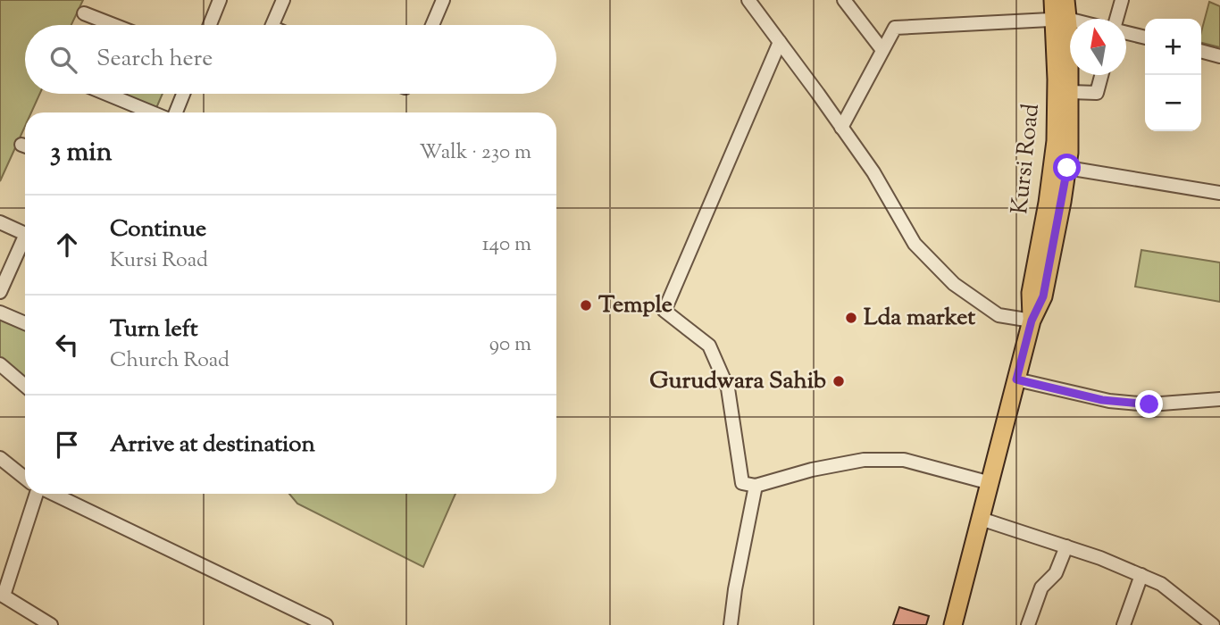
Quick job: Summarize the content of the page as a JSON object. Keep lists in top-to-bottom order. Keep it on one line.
{"streets":{"main road":["Kursi Road"]},"places":["Temple","Lda market","Gurudwara Sahib"],"north":"top","page":{"map_buttons":["+","−"],"search":"Search here","heading":["3 min","Walk · 230 m"],"list":[["Continue","Kursi Road","140 m"],["Turn left","Church Road","90 m"],"Arrive at destination"]}}
